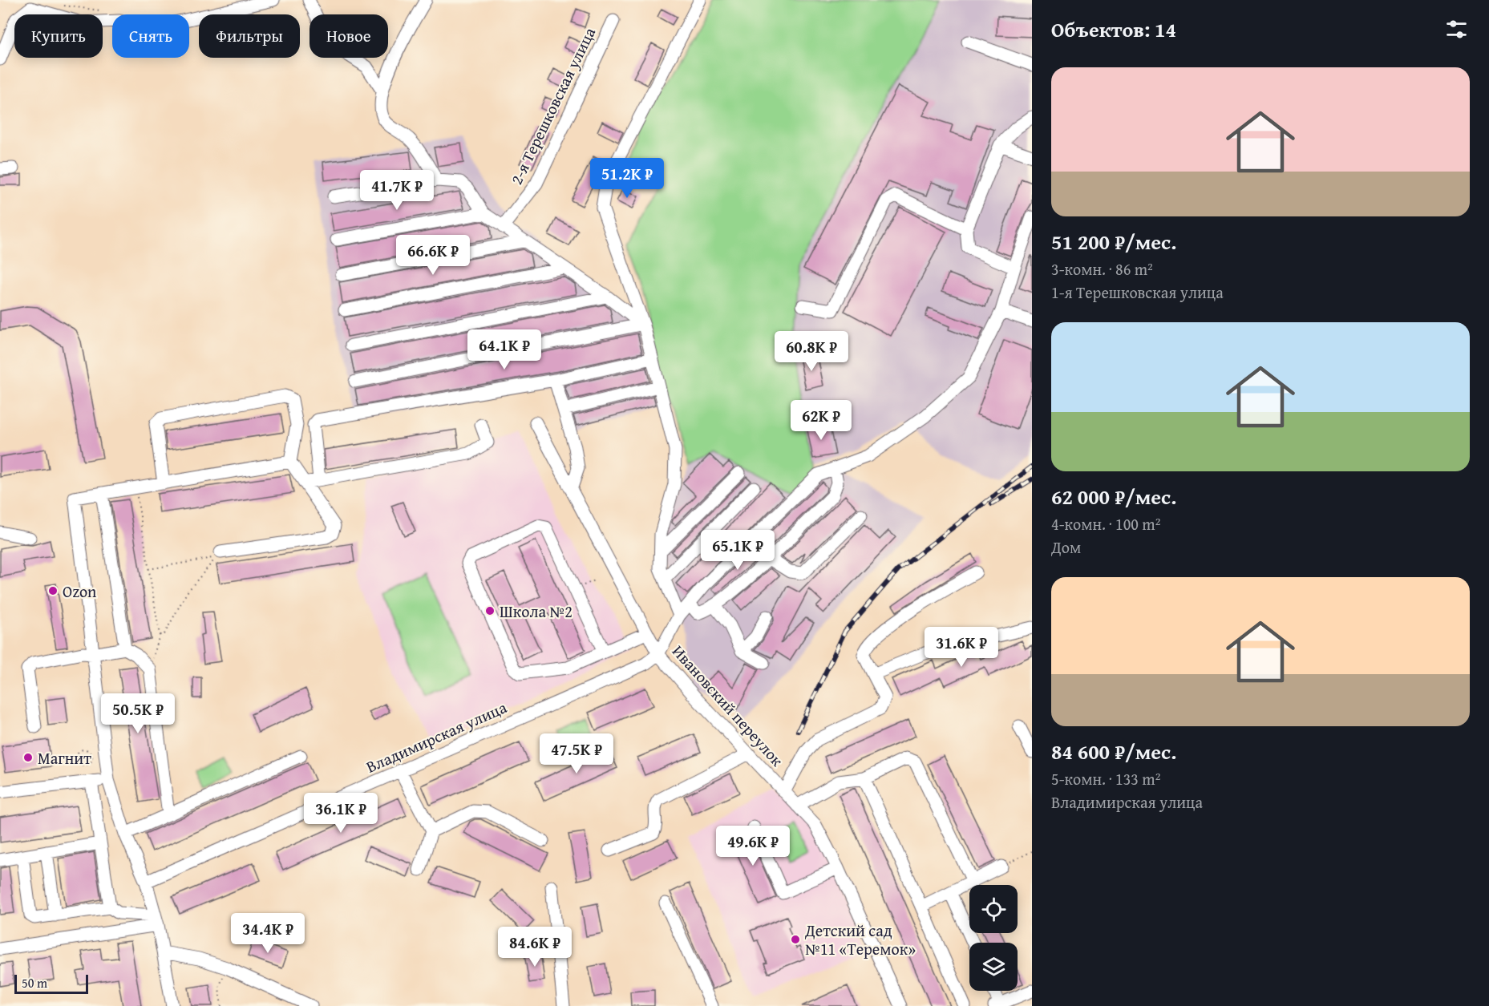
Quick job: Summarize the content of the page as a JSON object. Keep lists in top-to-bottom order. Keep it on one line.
{"streets":{"street":["2-я Терешковская улица","Ивановский переулок","Владимирская улица"]},"crossings":[["Ивановский переулок","Владимирская улица"]],"places":["Ozon","Школа №2","Магнит","Детский сад №11 «Теремок»"],"scale_bar":"50 m","page":{"heading":"Объектов: 14","chip":["Купить","Снять","Фильтры","Новое"],"list":[{"name":"51 200 ₽/мес.","note":"3-комн. · 86 m² · 1-я Терешковская улица"},{"name":"62 000 ₽/мес.","note":"4-комн. · 100 m² · Дом"},{"name":"84 600 ₽/мес.","note":"5-комн. · 133 m² · Владимирская улица"}],"price":["51.2K ₽","41.7K ₽","66.6K ₽","64.1K ₽","60.8K ₽","62K ₽","65.1K ₽","31.6K ₽","50.5K ₽","47.5K ₽","36.1K ₽","49.6K ₽","34.4K ₽","84.6K ₽"],"scale":"50 m"}}
